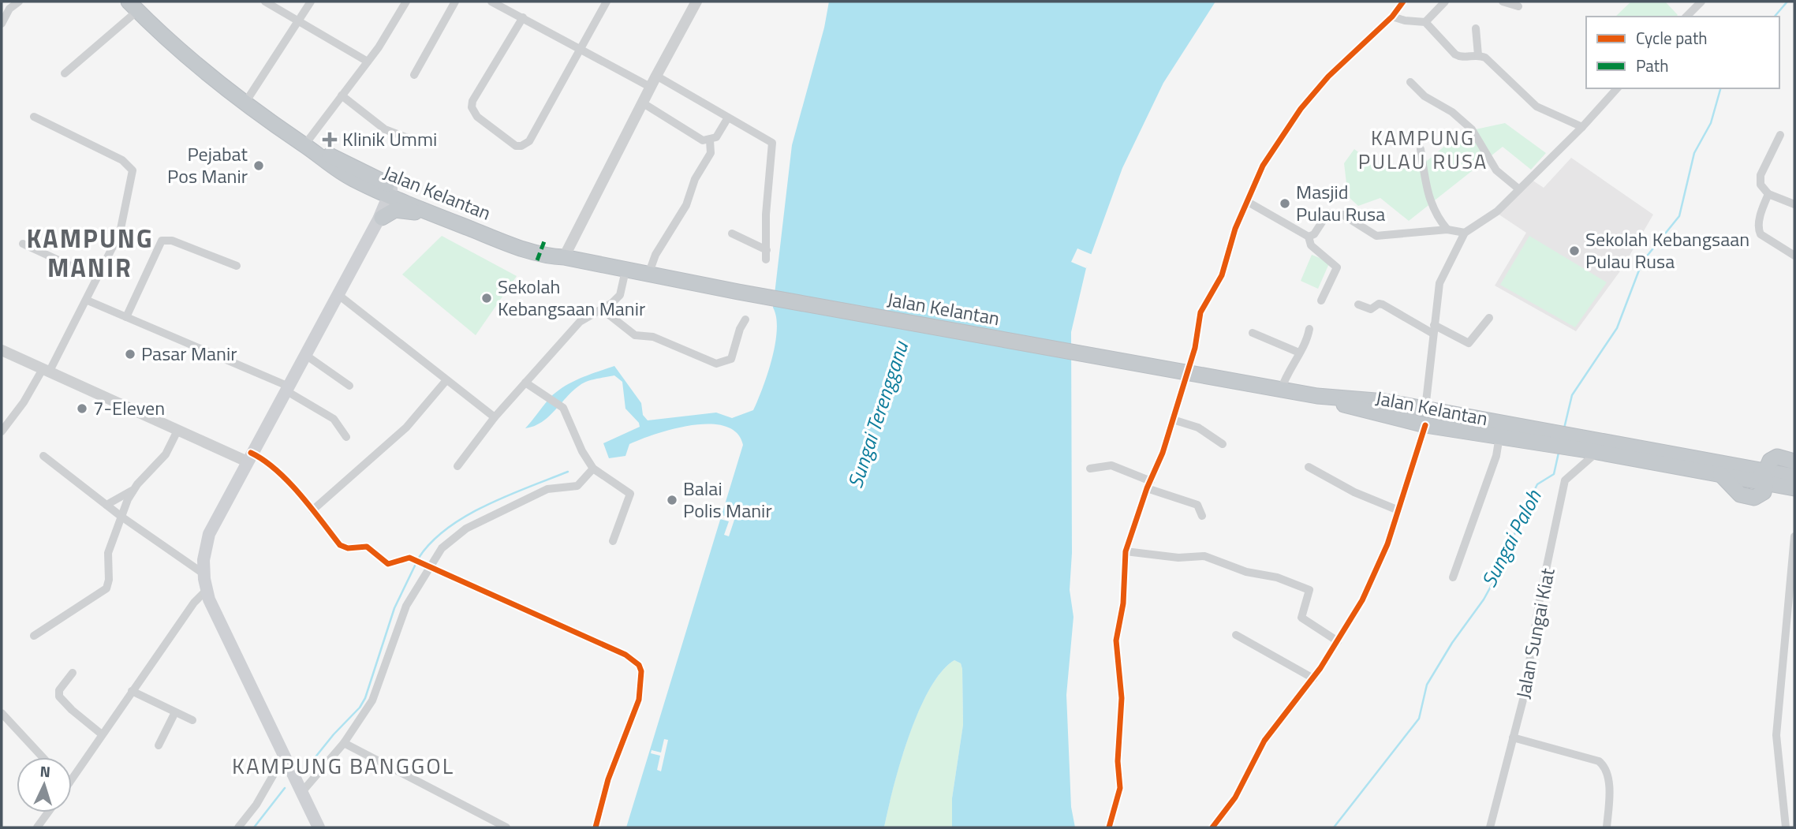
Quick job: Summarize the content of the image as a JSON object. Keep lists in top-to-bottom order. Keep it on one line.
{"streets":{"highway":["Jalan Kelantan"],"street":["Jalan Sungai Kiat"]},"crossings":[["Jalan Kelantan","Jalan Sungai Kiat"]],"districts":["KAMPUNG PULAU RUSA","KAMPUNG MANIR","KAMPUNG BANGGOL"],"water":["Sungai Terengganu","Sungai Paloh"],"places":{"health":["Klinik Ummi"],"other":["Pejabat Pos Manir","Masjid Pulau Rusa","Sekolah Kebangsaan Pulau Rusa","Sekolah Kebangsaan Manir","Pasar Manir","7-Eleven","Balai Polis Manir"]},"legend":["Cycle path","Path"],"north":"top"}
